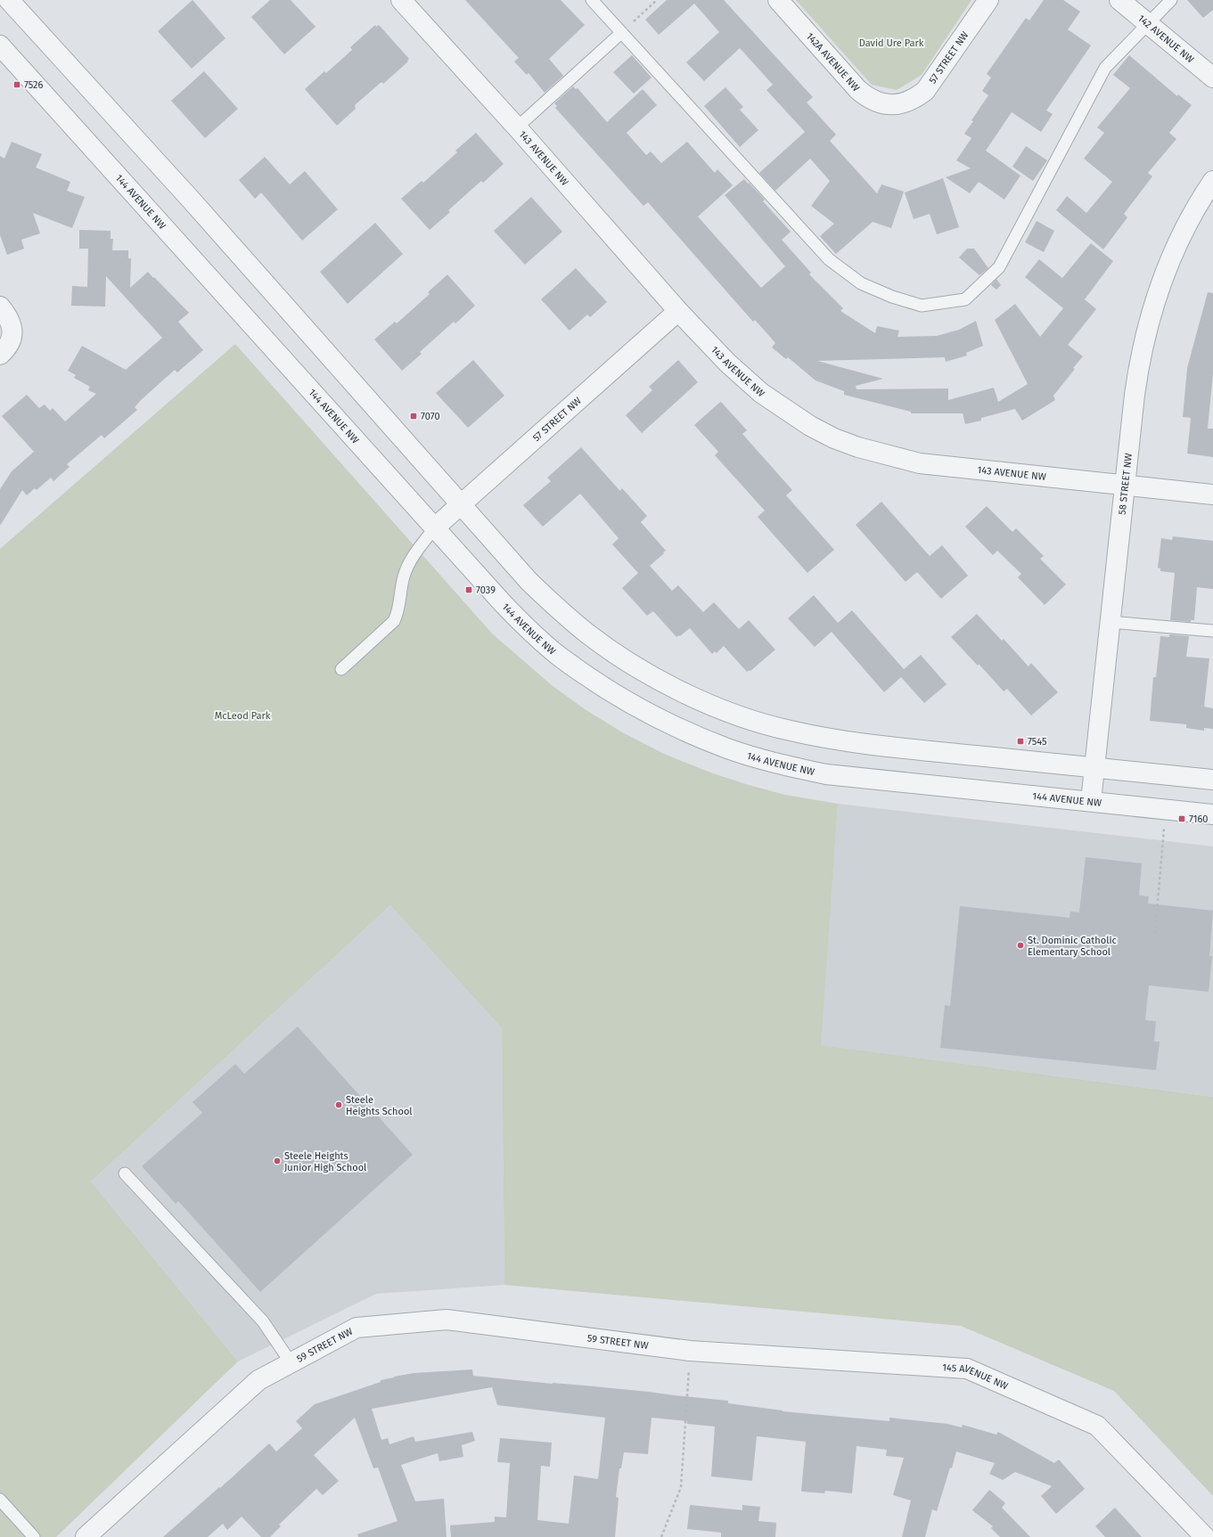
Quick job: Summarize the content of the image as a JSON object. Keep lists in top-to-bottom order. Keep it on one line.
{"streets":{"street":["142 AVENUE NW","57 STREET NW","142A AVENUE NW","143 AVENUE NW","144 AVENUE NW","58 STREET NW","59 STREET NW","145 AVENUE NW"]},"crossings":[["57 STREET NW","142A AVENUE NW"],["57 STREET NW","143 AVENUE NW"],["57 STREET NW","144 AVENUE NW"],["143 AVENUE NW","58 STREET NW"],["144 AVENUE NW","58 STREET NW"],["59 STREET NW","145 AVENUE NW"]],"parks":["David Ure Park","McLeod Park"],"places":{"transit":["7526","7070","7039","7545","7160"],"other":["St. Dominic Catholic Elementary School","Steele Heights School","Steele Heights Junior High School"]}}
